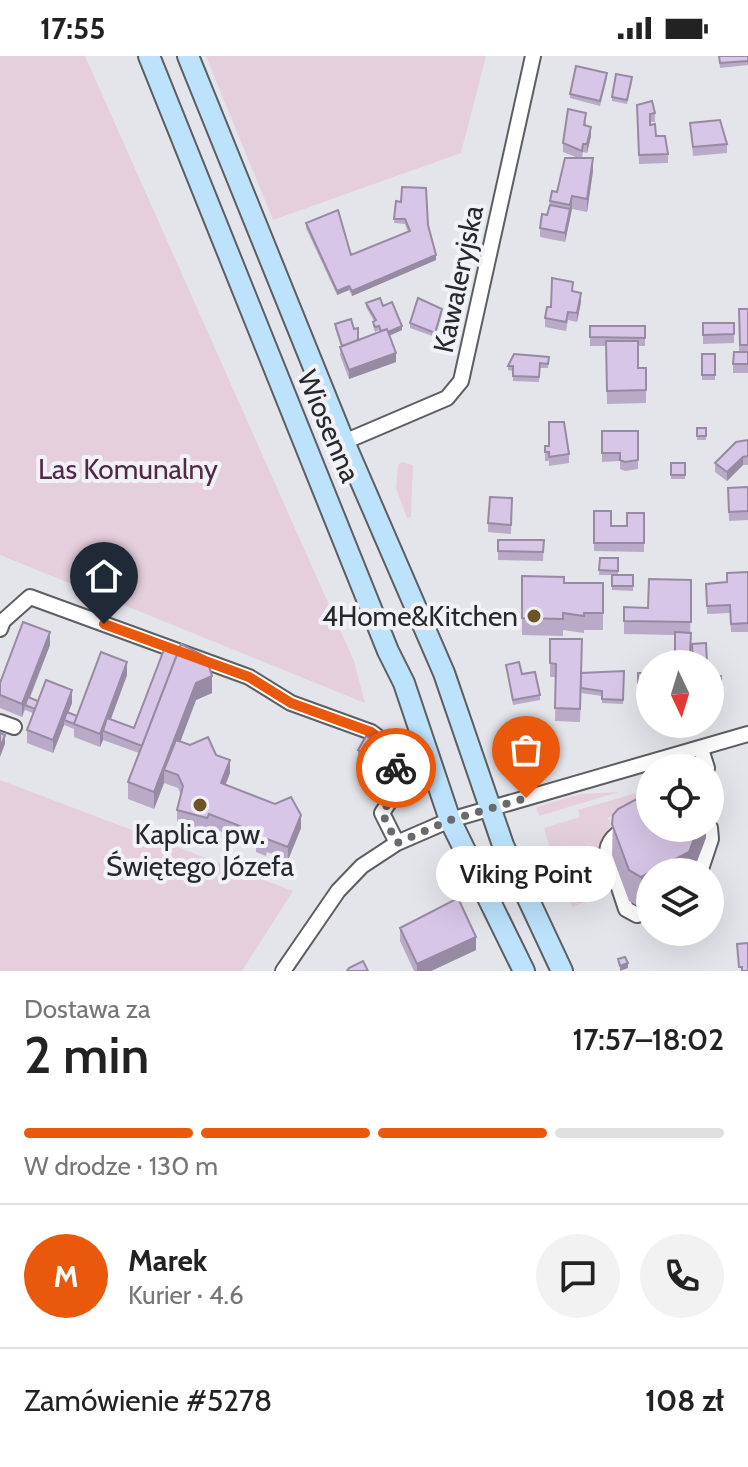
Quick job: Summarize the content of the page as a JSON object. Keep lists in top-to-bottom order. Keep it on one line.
{"streets":{"main road":["Wiosenna"],"street":["Kawaleryjska"]},"crossings":[["Kawaleryjska","Wiosenna"]],"parks":["Las Komunalny"],"places":["4Home&Kitchen","Viking Point","Kaplica pw. Świętego Józefa"],"north":"bottom","page":{"status":"17:55","bubble":"Viking Point","heading":["2 min","Dostawa za","17:57–18:02"],"panel":["Marek","Kurier · 4.6","Zamówienie #5278","108 zł"],"bar":"W drodze · 130 m","round":"M"}}
